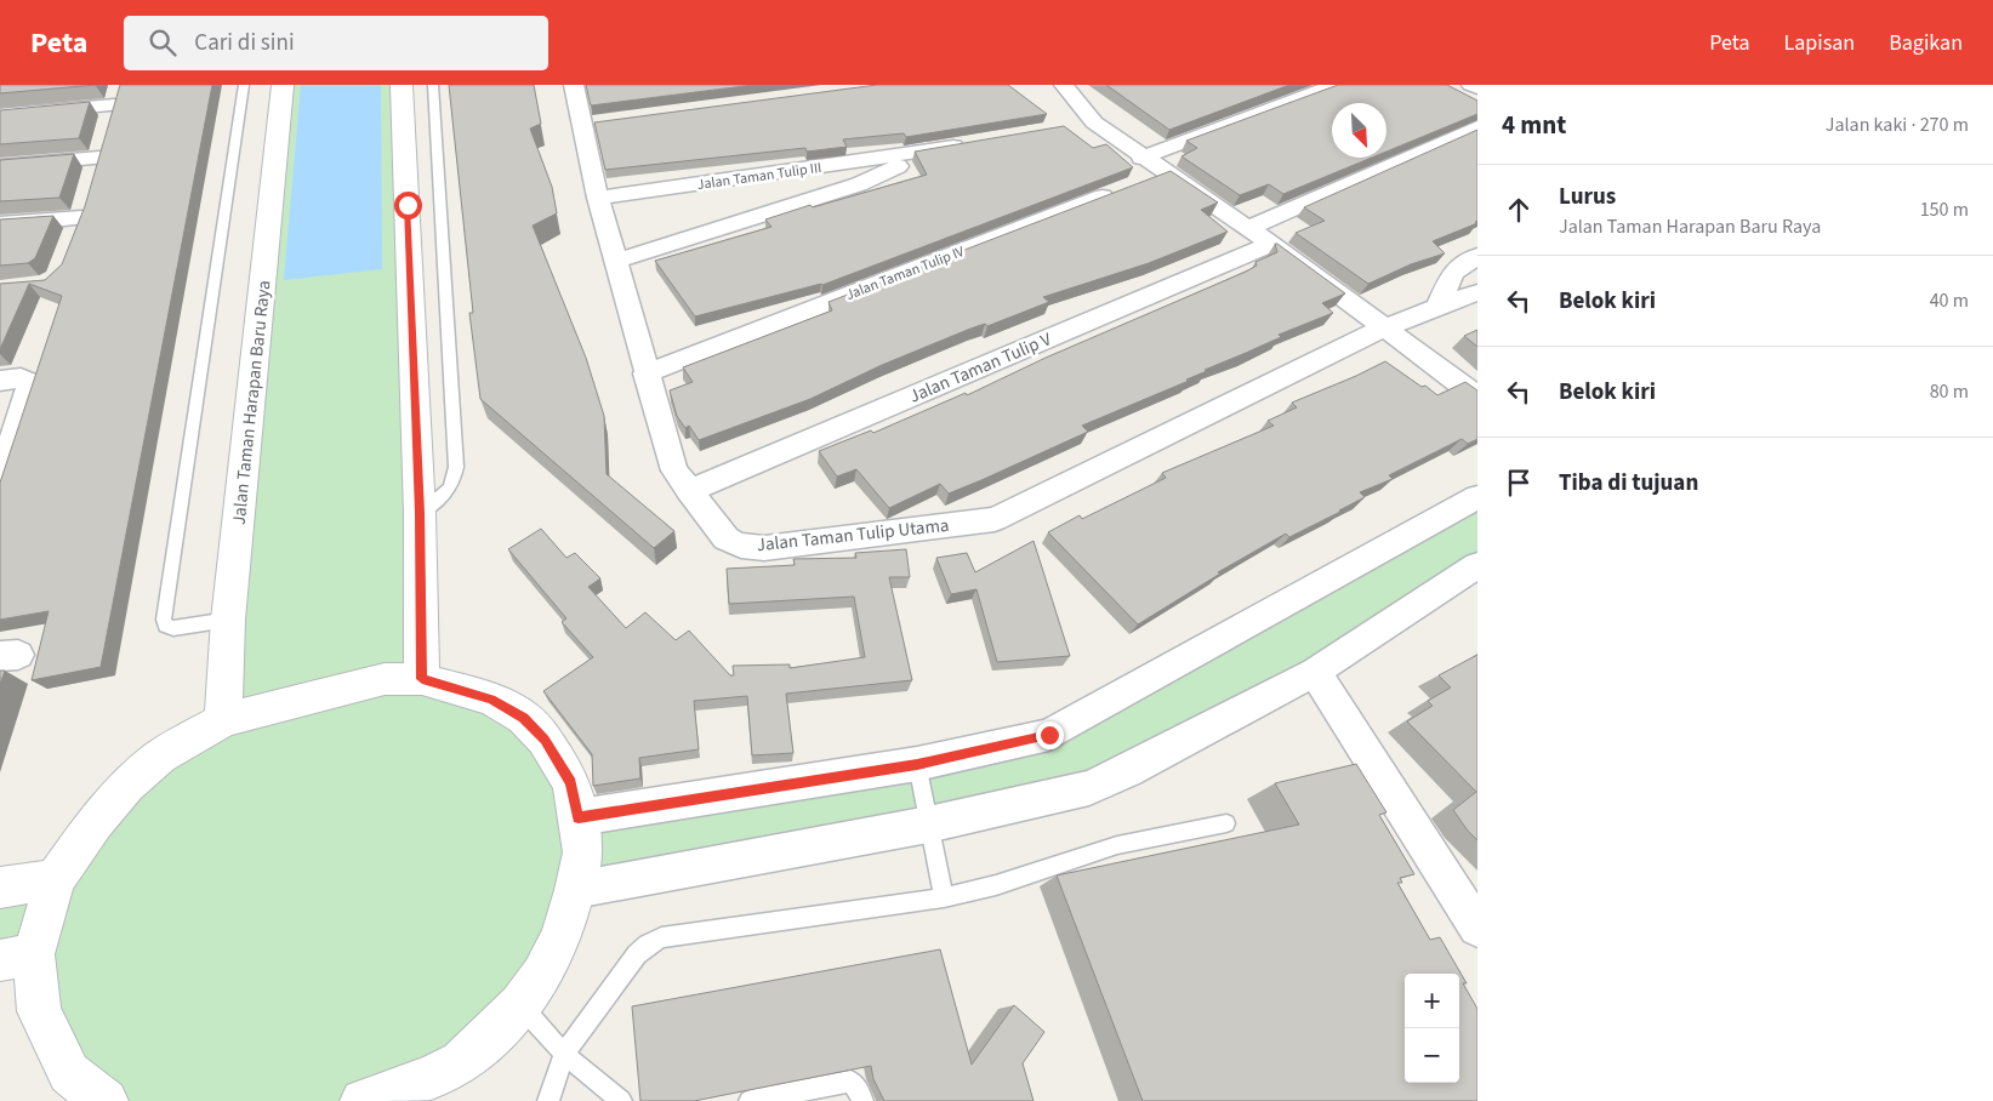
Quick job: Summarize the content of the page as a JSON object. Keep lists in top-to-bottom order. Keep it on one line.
{"streets":{"street":["Jalan Taman Tulip III","Jalan Taman Tulip IV","Jalan Taman Tulip V","Jalan Taman Harapan Baru Raya","Jalan Taman Tulip Utama"]},"crossings":[["Jalan Taman Tulip III","Jalan Taman Tulip Utama"],["Jalan Taman Tulip IV","Jalan Taman Tulip Utama"],["Jalan Taman Tulip V","Jalan Taman Tulip Utama"]],"north":"bottom right","page":{"header":"Peta","search":"Cari di sini","nav":["Peta","Lapisan","Bagikan"],"heading":["4 mnt","Jalan kaki · 270 m"],"list":[["Lurus","Jalan Taman Harapan Baru Raya","150 m"],["Belok kiri","40 m"],["Belok kiri","80 m"],"Tiba di tujuan"],"map_buttons":["+","−"]}}
